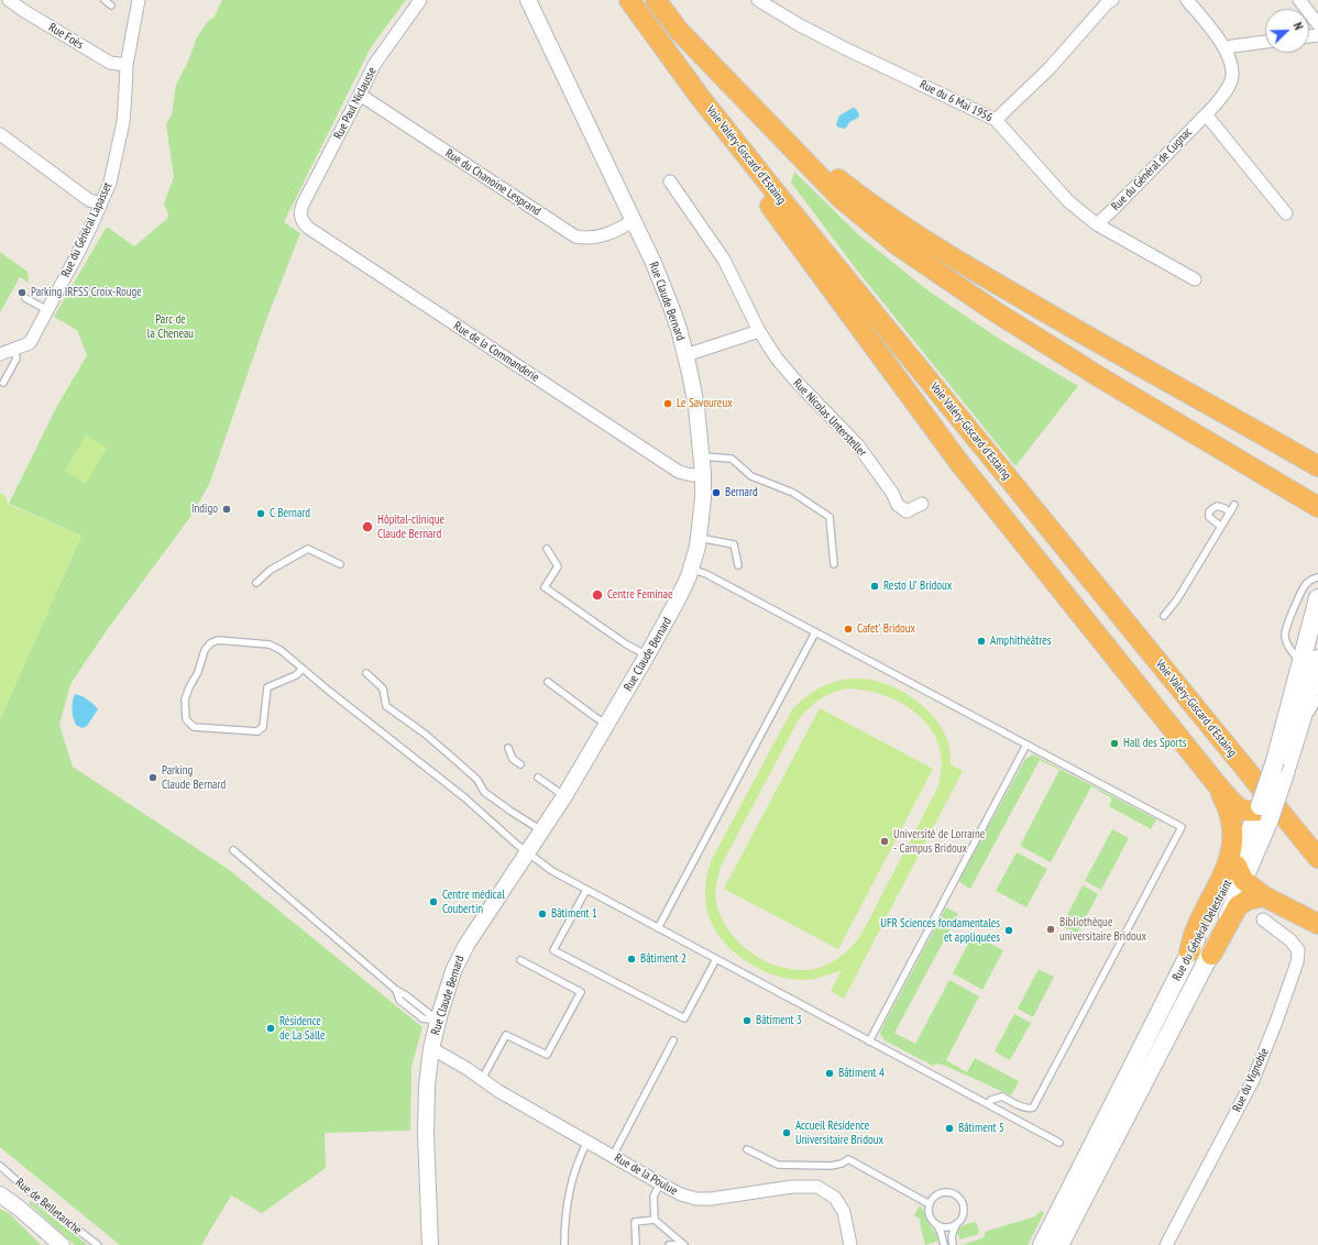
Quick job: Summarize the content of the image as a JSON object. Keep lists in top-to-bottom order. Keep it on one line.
{"streets":{"highway":["Voie Valéry-Giscard d'Estaing"],"main road":["Rue du Général Delestraint"],"street":["Rue Foès","Rue du 6 Mai 1956","Rue Paul Niclausse","Rue du Général de Cugnac","Rue du Chanoine Lesprand","Rue du Général Lapasset","Rue Claude Bernard","Rue de la Commanderie","Rue Nicolas Untersteller","Rue du Vignoble","Rue de la Poulue","Rue de Belletanche"]},"crossings":[["Rue Foès","Rue du Général Lapasset"],["Rue du 6 Mai 1956","Rue du Général de Cugnac"],["Rue Paul Niclausse","Rue du Chanoine Lesprand"],["Rue Paul Niclausse","Rue de la Commanderie"],["Rue du Chanoine Lesprand","Rue Claude Bernard"],["Rue Claude Bernard","Rue de la Commanderie"],["Rue Claude Bernard","Rue de la Poulue"]],"parks":["Parc de la Cheneau"],"places":["Parking IRFSS Croix-Rouge","Le Savoureux","Bernard","Indigo","C Bernard","Hôpital-clinique Claude Bernard","Resto U’ Bridoux","Centre Feminae","Cafet’ Bridoux","Amphithéâtres","Hall des Sports","Parking Claude Bernard","Université de Lorraine - Campus Bridoux","Centre médical Coubertin","Bâtiment 1","Bibliothèque universitaire Bridoux","UFR Sciences fondamentales et appliquées","Bâtiment 2","Bâtiment 3","Résidence de La Salle","Bâtiment 4","Bâtiment 5","Accueil Résidence Universitaire Bridoux"],"north":"top right"}
